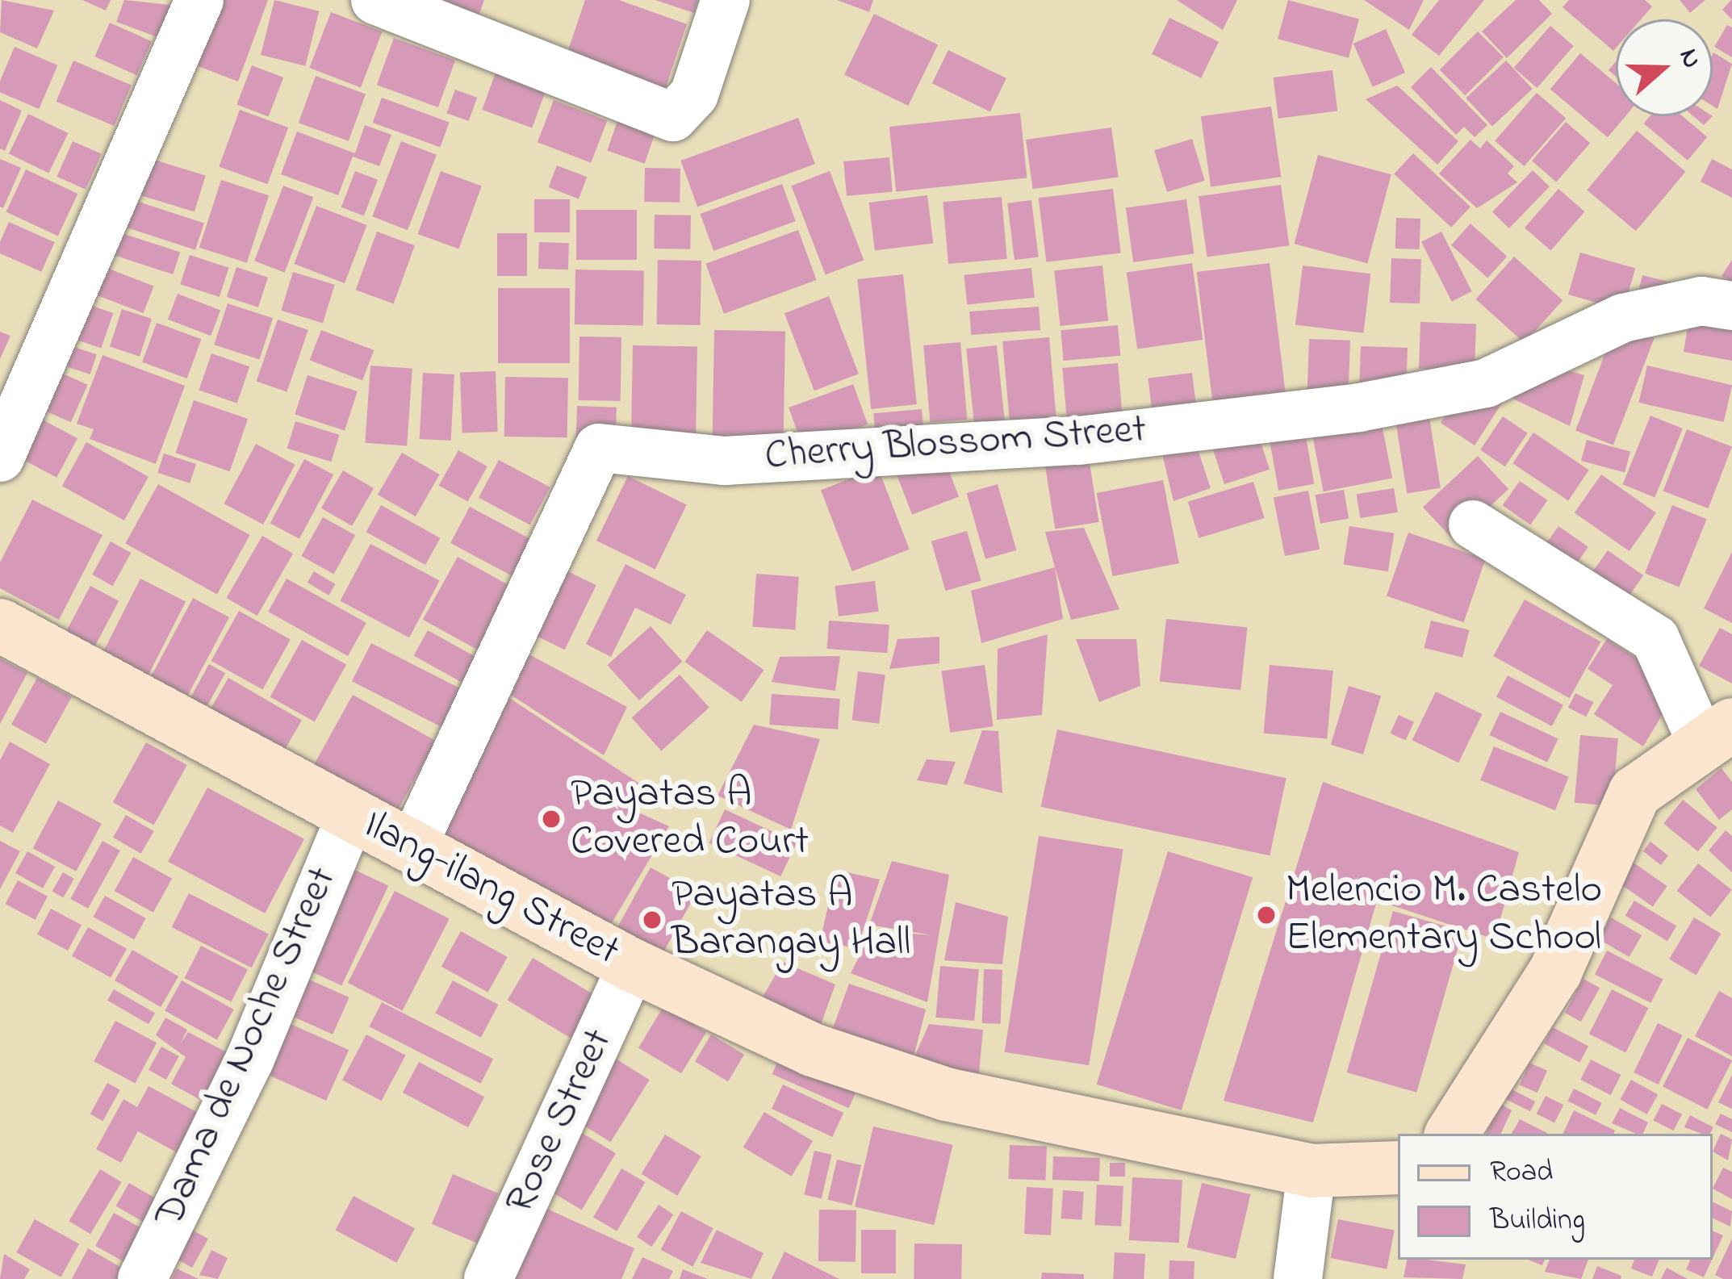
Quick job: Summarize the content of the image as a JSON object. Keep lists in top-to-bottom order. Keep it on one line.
{"streets":{"street":["Cherry Blossom Street","Ilang-ilang Street","Dama de Noche Street","Rose Street"]},"crossings":[["Cherry Blossom Street","Ilang-ilang Street"],["Ilang-ilang Street","Dama de Noche Street"],["Ilang-ilang Street","Rose Street"]],"places":["Payatas A Covered Court","Melencio M. Castelo Elementary School","Payatas A Barangay Hall"],"legend":["Road","Building"],"north":"right"}
